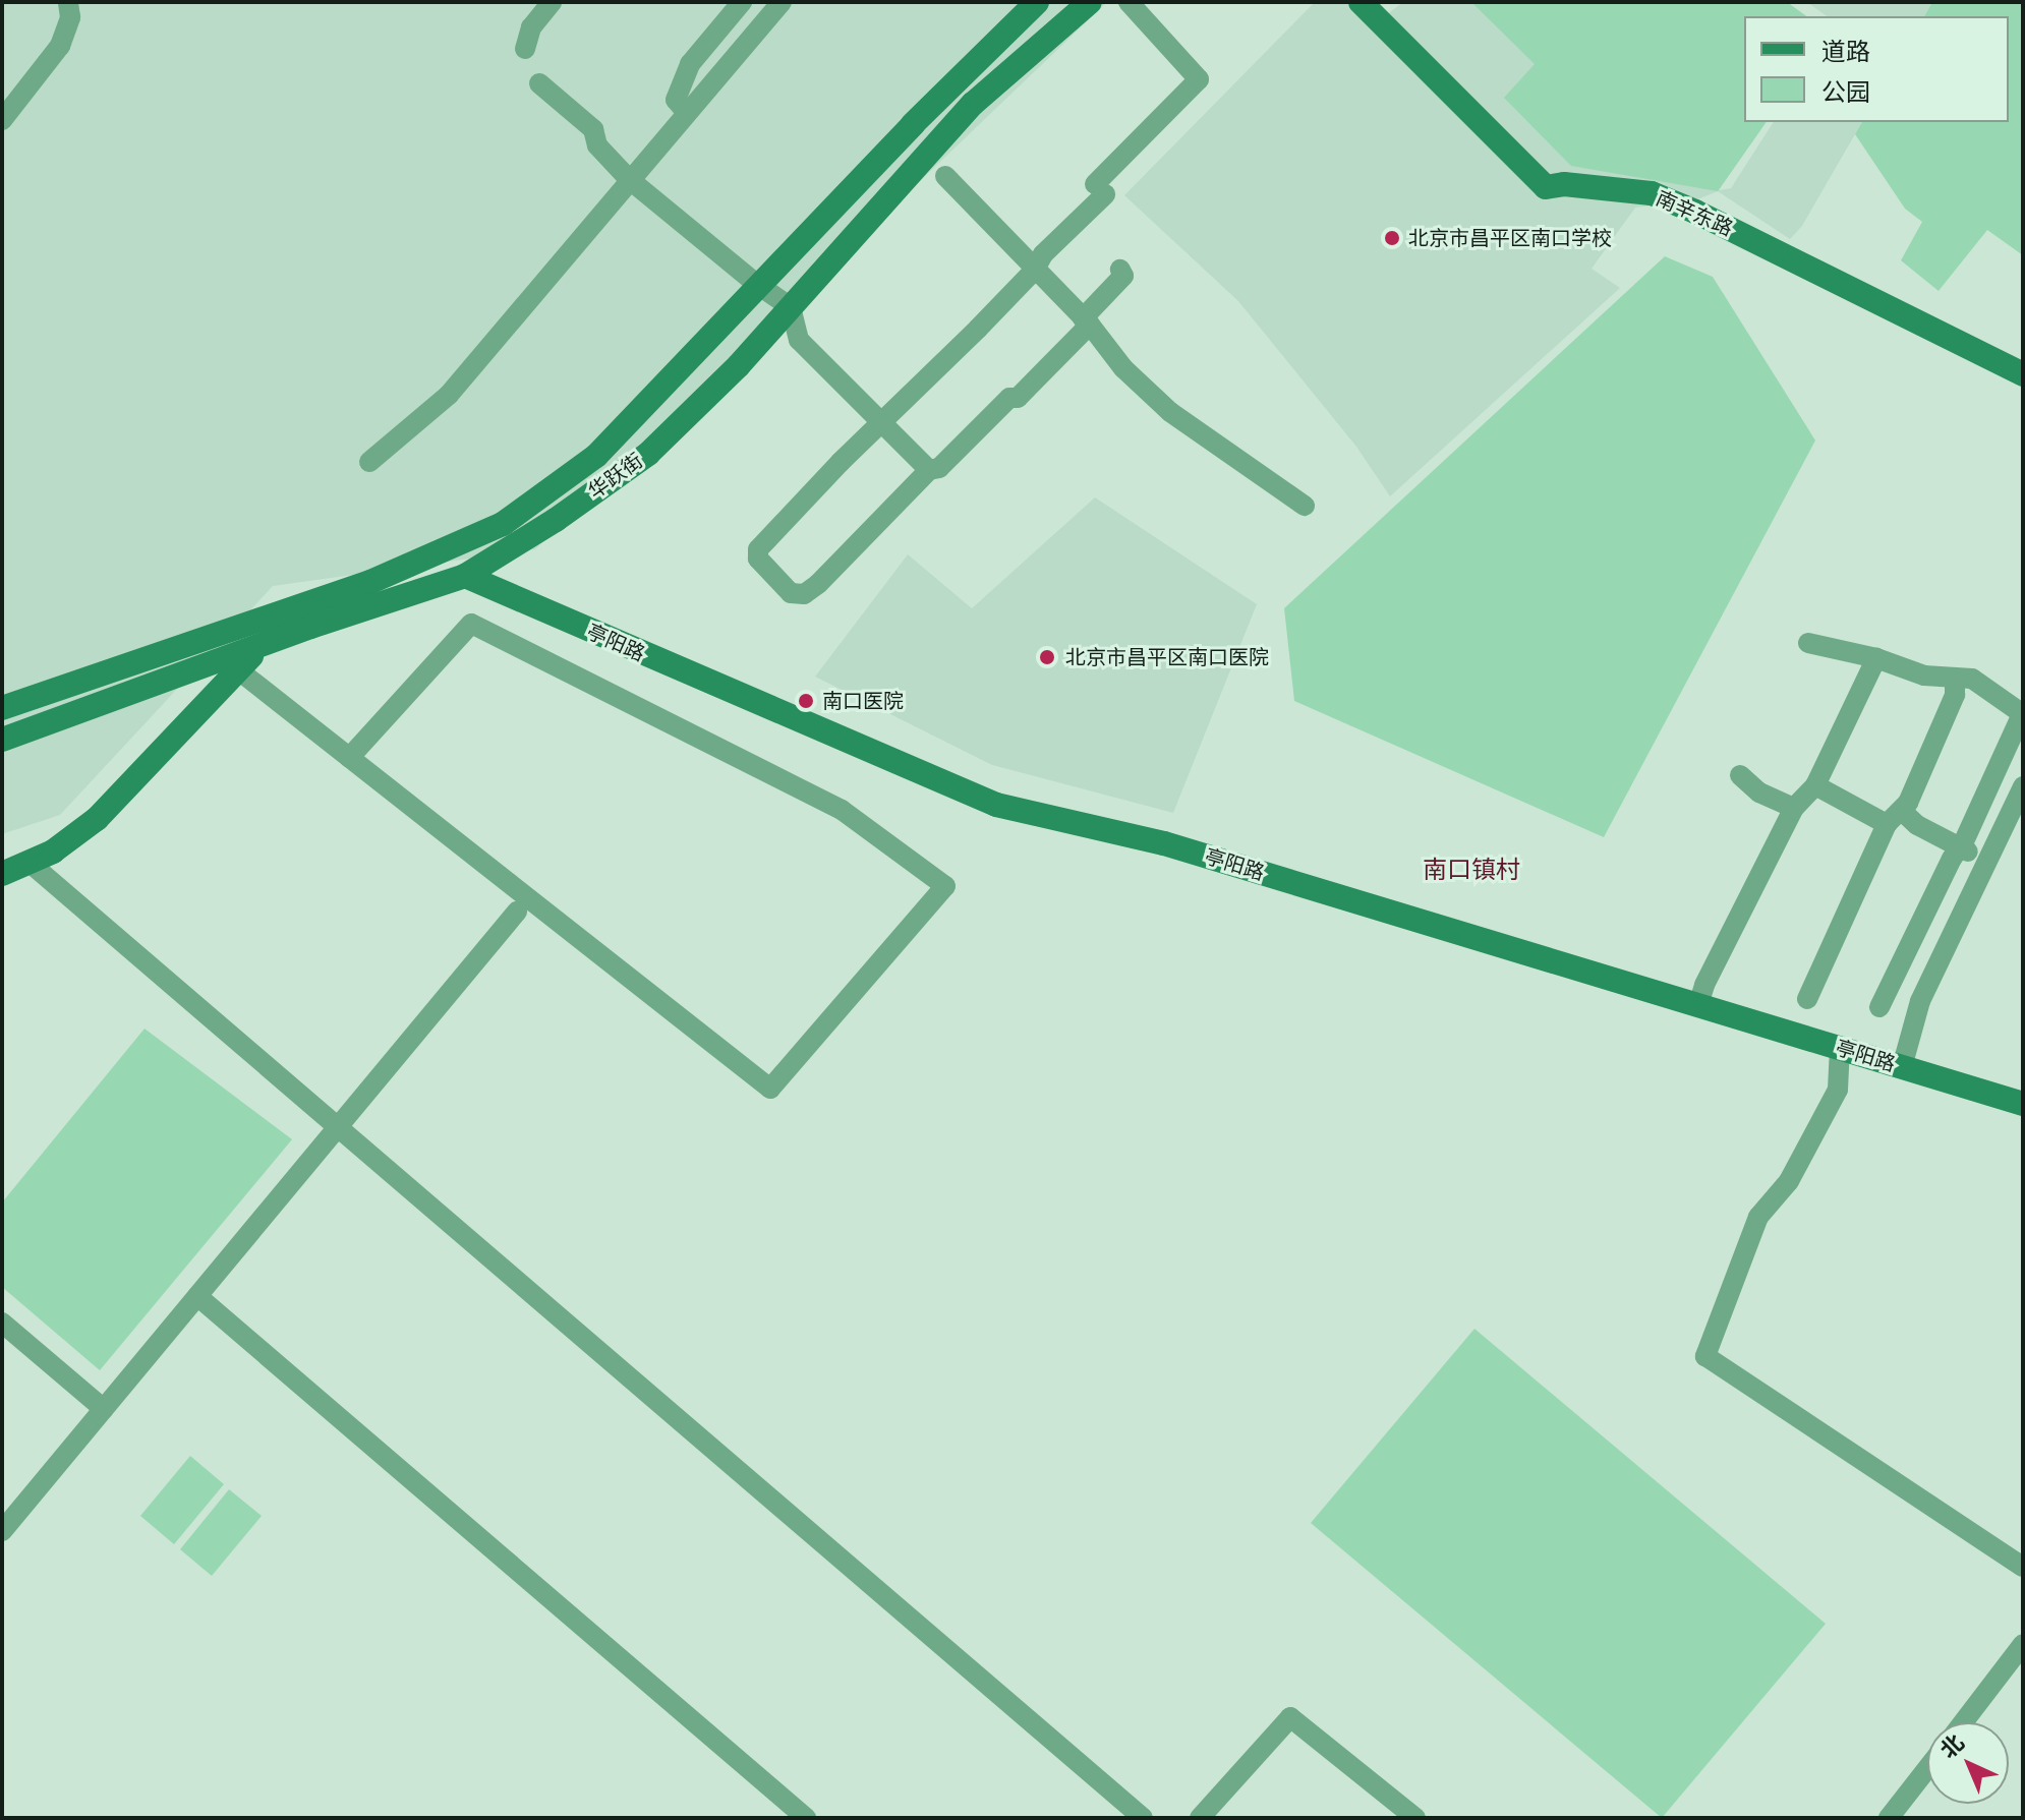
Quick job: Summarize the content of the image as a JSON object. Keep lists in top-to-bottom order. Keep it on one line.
{"streets":{"street":["南辛东路","华跃街","亭阳路"]},"crossings":[["华跃街","亭阳路"]],"districts":["南口镇村"],"places":["北京市昌平区南口学校","北京市昌平区南口医院","南口医院"],"legend":["道路","公园"],"north":"top left"}
